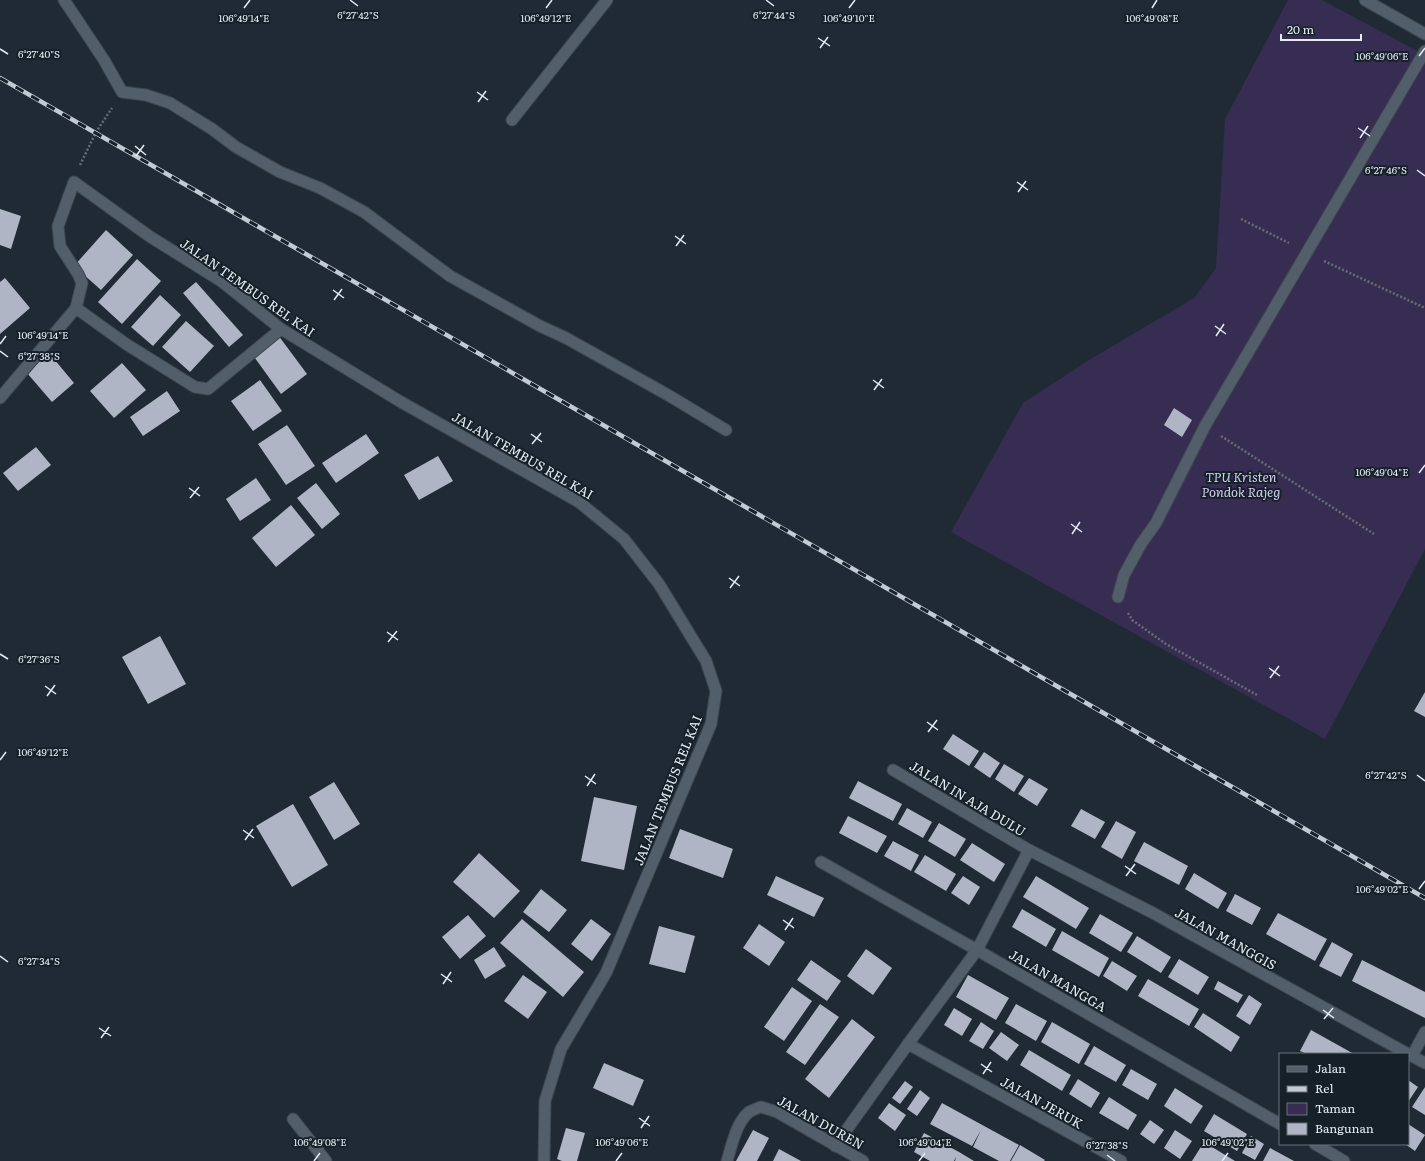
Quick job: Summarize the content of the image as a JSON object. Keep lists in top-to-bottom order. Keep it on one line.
{"streets":{"street":["JALAN TEMBUS REL KAI","JALAN IN AJA DULU","JALAN MANGGIS","JALAN MANGGA","JALAN JERUK","JALAN DUREN"]},"crossings":[["JALAN IN AJA DULU","JALAN MANGGIS"]],"parks":["TPU Kristen Pondok Rajeg"],"legend":["Jalan","Rel","Taman","Bangunan"],"scale_bar":"20 m","coordinates":["6°27'44\"S","6°27'42\"S","106°49'14\"E","106°49'12\"E","106°49'10\"E","106°49'08\"E","6°27'40\"S","106°49'06\"E","6°27'46\"S","6°27'38\"S","106°49'04\"E","6°27'36\"S","106°49'02\"E","6°27'34\"S"]}
